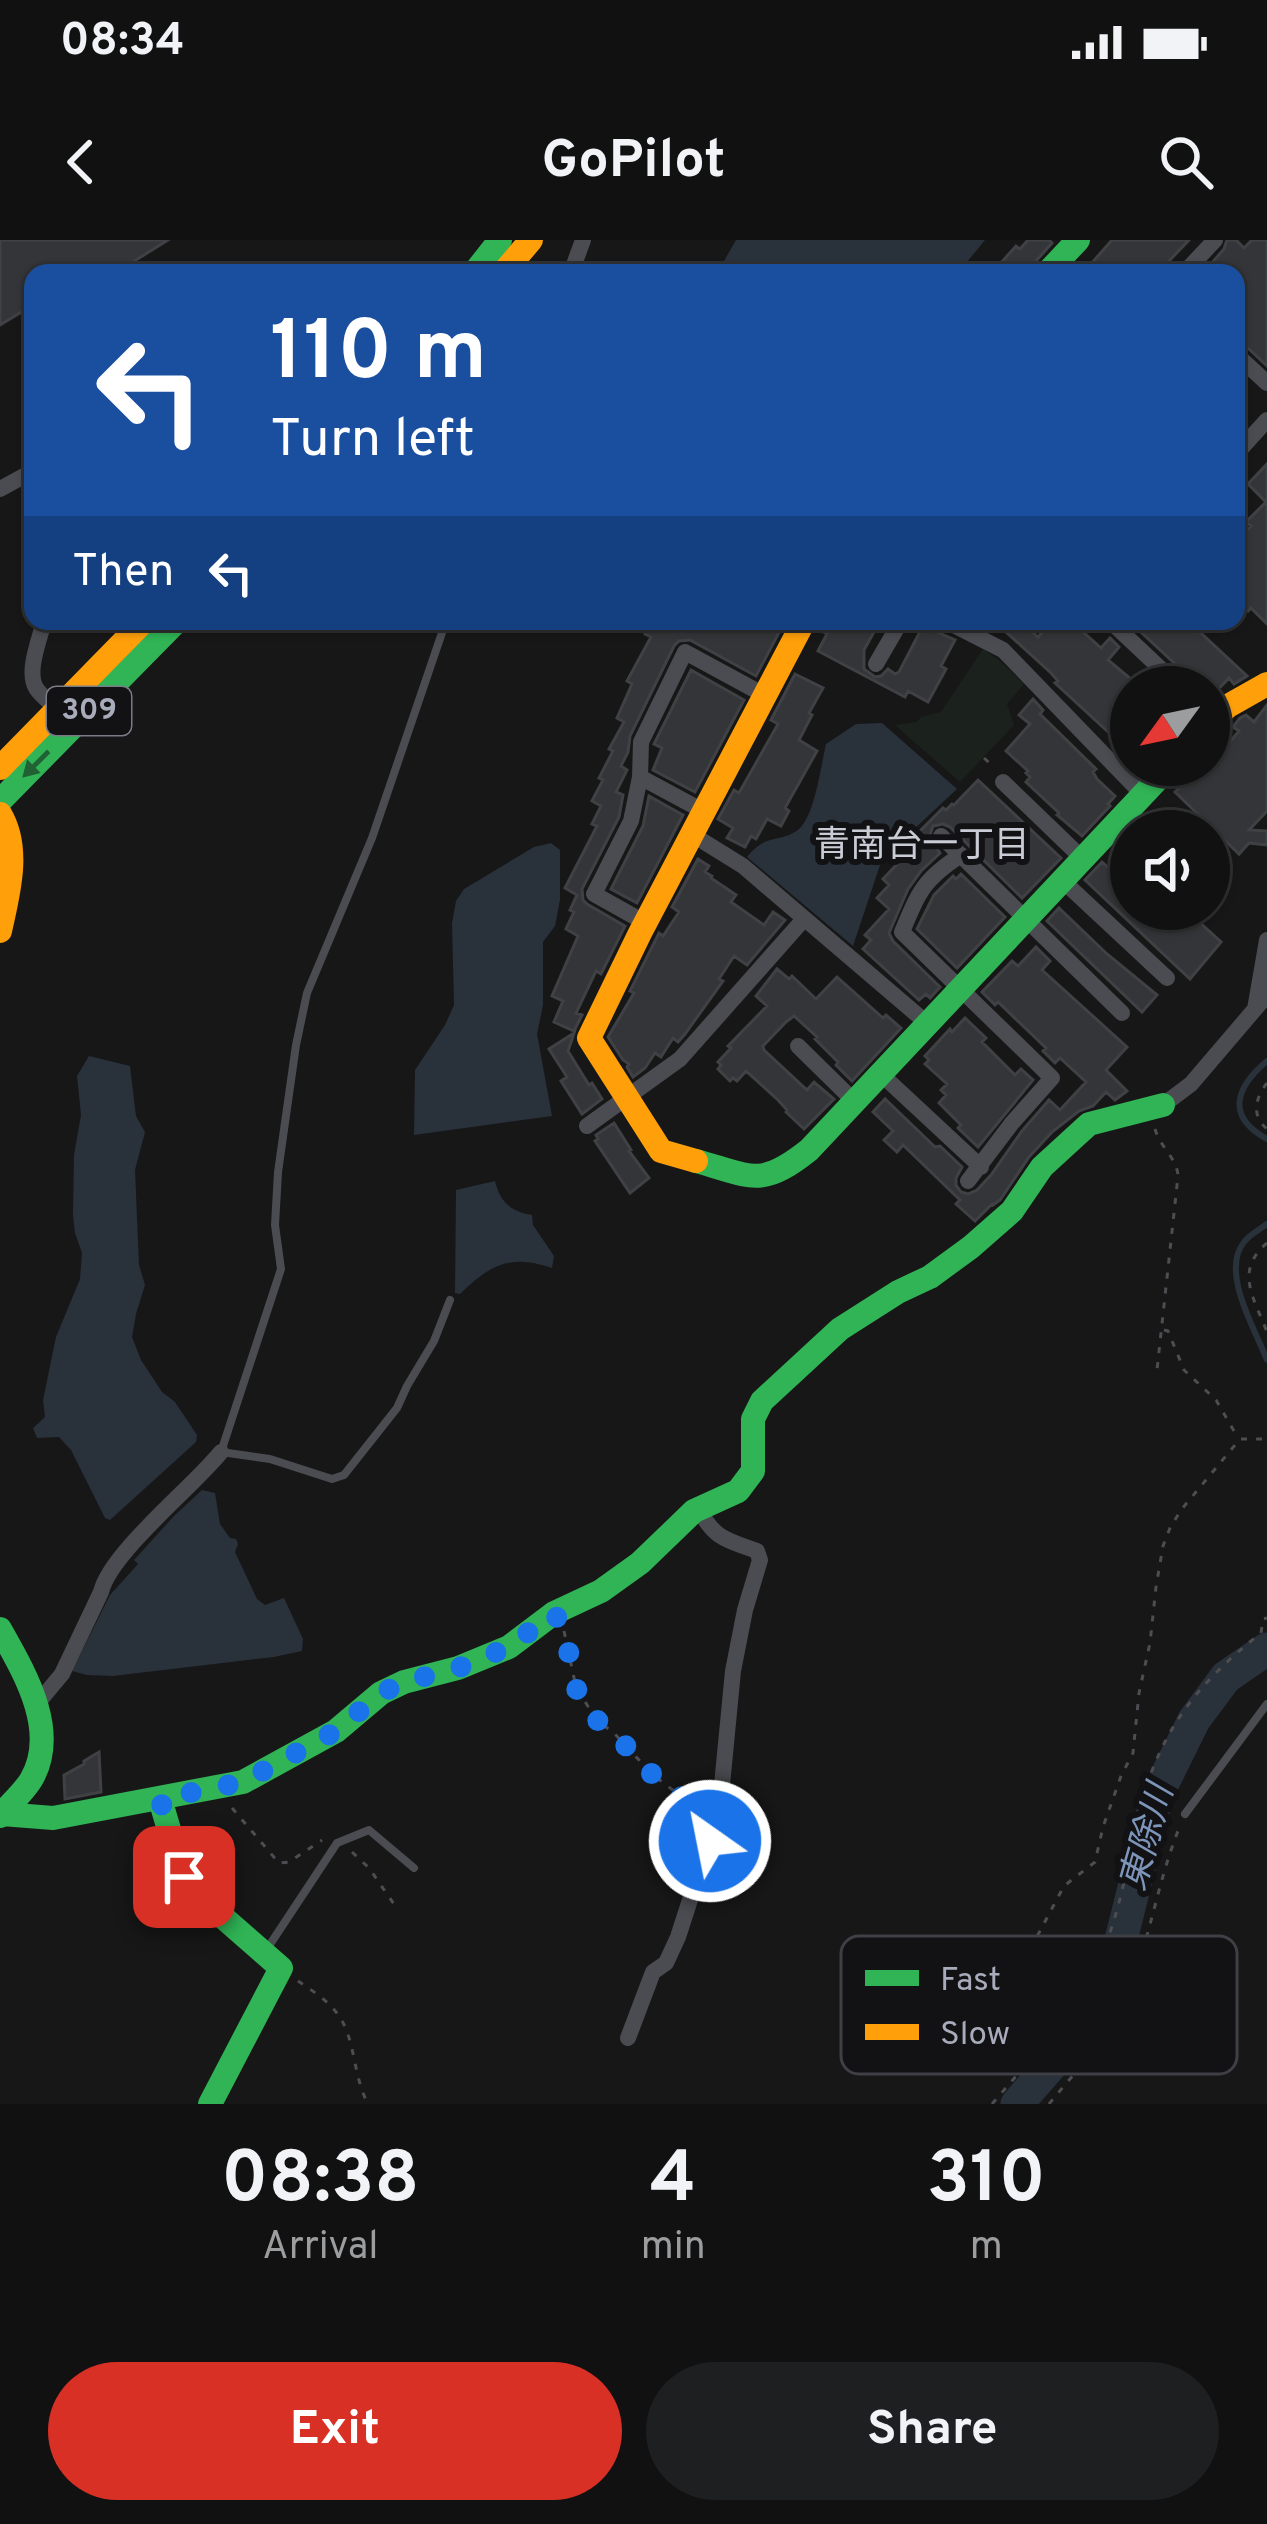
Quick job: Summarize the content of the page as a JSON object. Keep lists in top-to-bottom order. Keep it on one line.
{"streets":{"main road":["309"]},"districts":["青南台一丁目"],"water":["東除川"],"legend":["Fast","Slow"],"north":"bottom left","page":{"status":"08:34","header":"GoPilot","turn":["110 m","Turn left"],"then":"Then","eta":["08:38","Arrival","4","min","310","m"],"buttons":["Exit","Share"]}}
